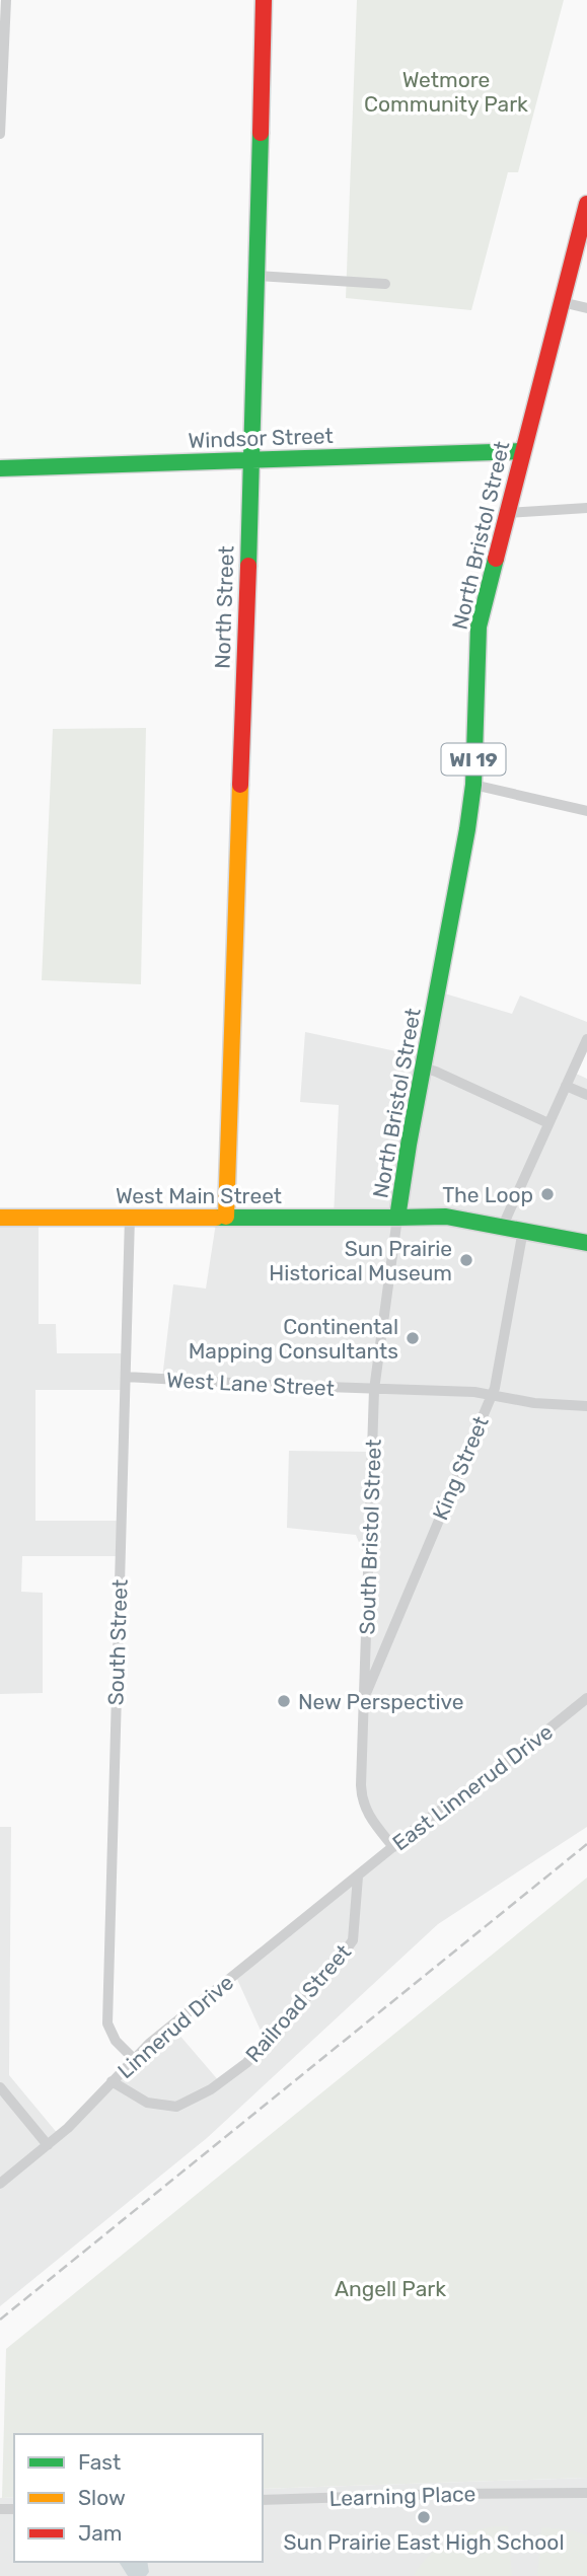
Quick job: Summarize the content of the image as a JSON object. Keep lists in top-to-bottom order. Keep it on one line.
{"streets":{"main road":["Windsor Street","North Bristol Street","North Street","WI 19","West Main Street"],"street":["West Lane Street","King Street","South Bristol Street","South Street","East Linnerud Drive","Railroad Street","Linnerud Drive","Learning Place"]},"crossings":[["Windsor Street","North Bristol Street"],["Windsor Street","North Street"],["North Bristol Street","West Main Street"],["North Bristol Street","South Bristol Street"],["North Street","West Main Street"],["West Main Street","King Street"],["West Main Street","South Bristol Street"],["West Main Street","South Street"],["West Lane Street","King Street"],["West Lane Street","South Bristol Street"],["West Lane Street","South Street"],["King Street","South Bristol Street"],["South Bristol Street","East Linnerud Drive"],["South Street","Linnerud Drive"],["East Linnerud Drive","Railroad Street"],["East Linnerud Drive","Linnerud Drive"],["Railroad Street","Linnerud Drive"]],"parks":["Wetmore Community Park","Angell Park"],"places":["The Loop","Sun Prairie Historical Museum","Continental Mapping Consultants","New Perspective","Sun Prairie East High School"],"legend":["Fast","Slow","Jam"]}
